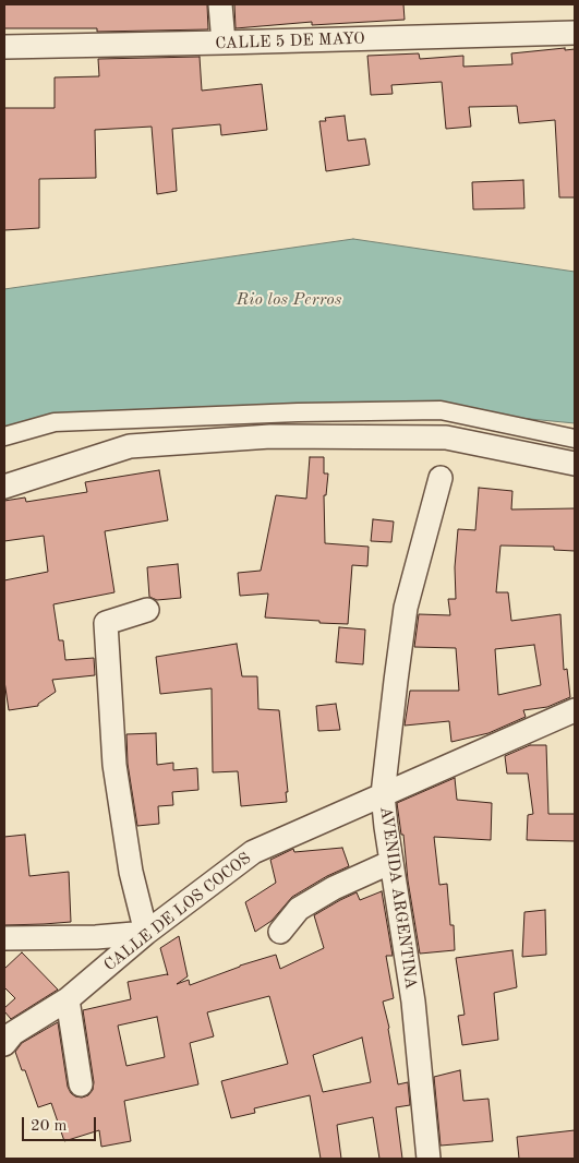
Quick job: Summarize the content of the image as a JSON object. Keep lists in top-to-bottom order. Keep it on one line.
{"streets":{"street":["CALLE 5 DE MAYO","AVENIDA ARGENTINA","CALLE DE LOS COCOS"]},"crossings":[["AVENIDA ARGENTINA","CALLE DE LOS COCOS"]],"water":["Rio los Perros"],"scale_bar":"20 m"}
